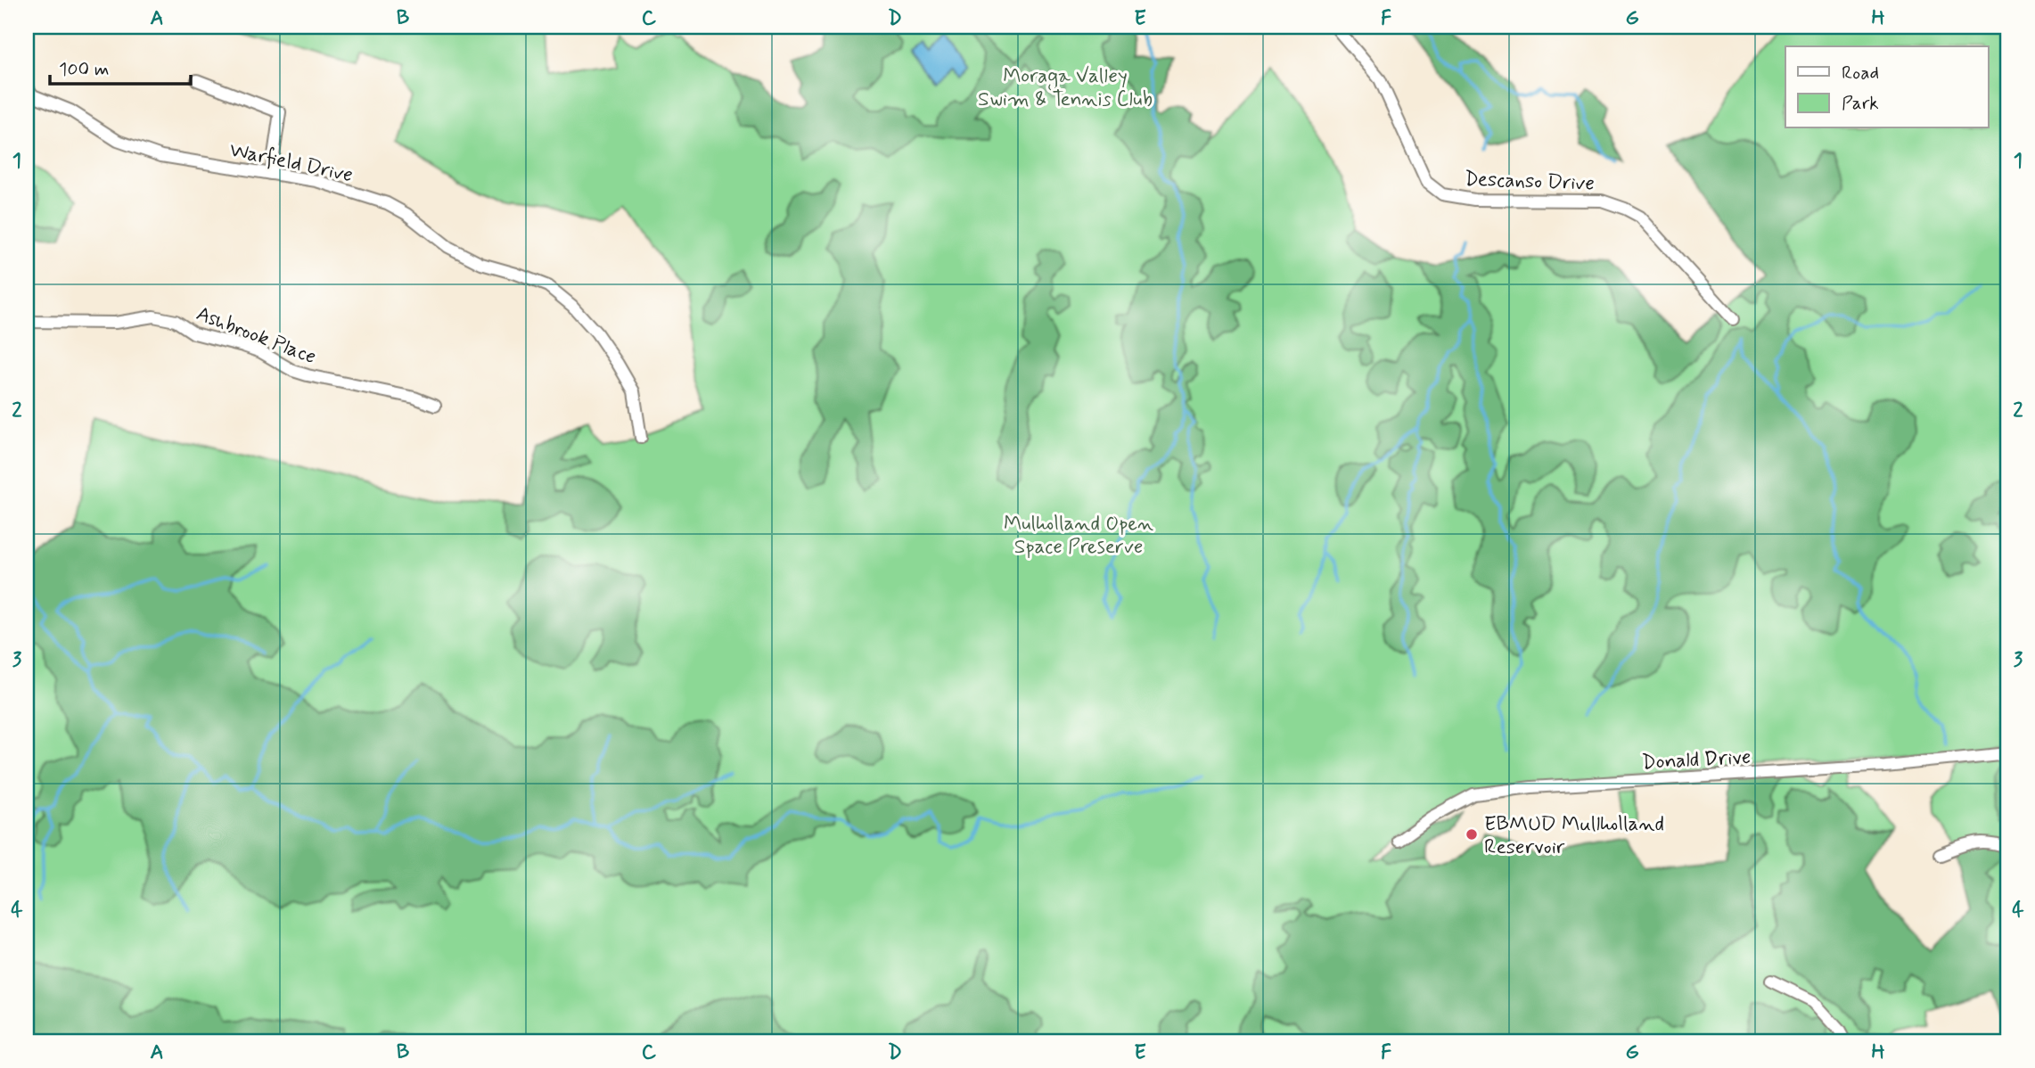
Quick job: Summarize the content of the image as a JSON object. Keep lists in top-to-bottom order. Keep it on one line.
{"streets":{"street":["Warfield Drive","Descanso Drive","Ashbrook Place","Donald Drive"]},"parks":["Moraga Valley Swim & Tennis Club","Mulholland Open Space Preserve"],"places":["EBMUD Mullholland Reservoir"],"legend":["Road","Park"],"scale_bar":"100 m","grid":{"columns":["A","B","C","D","E","F","G","H"],"rows":["1","2","3","4"]}}
